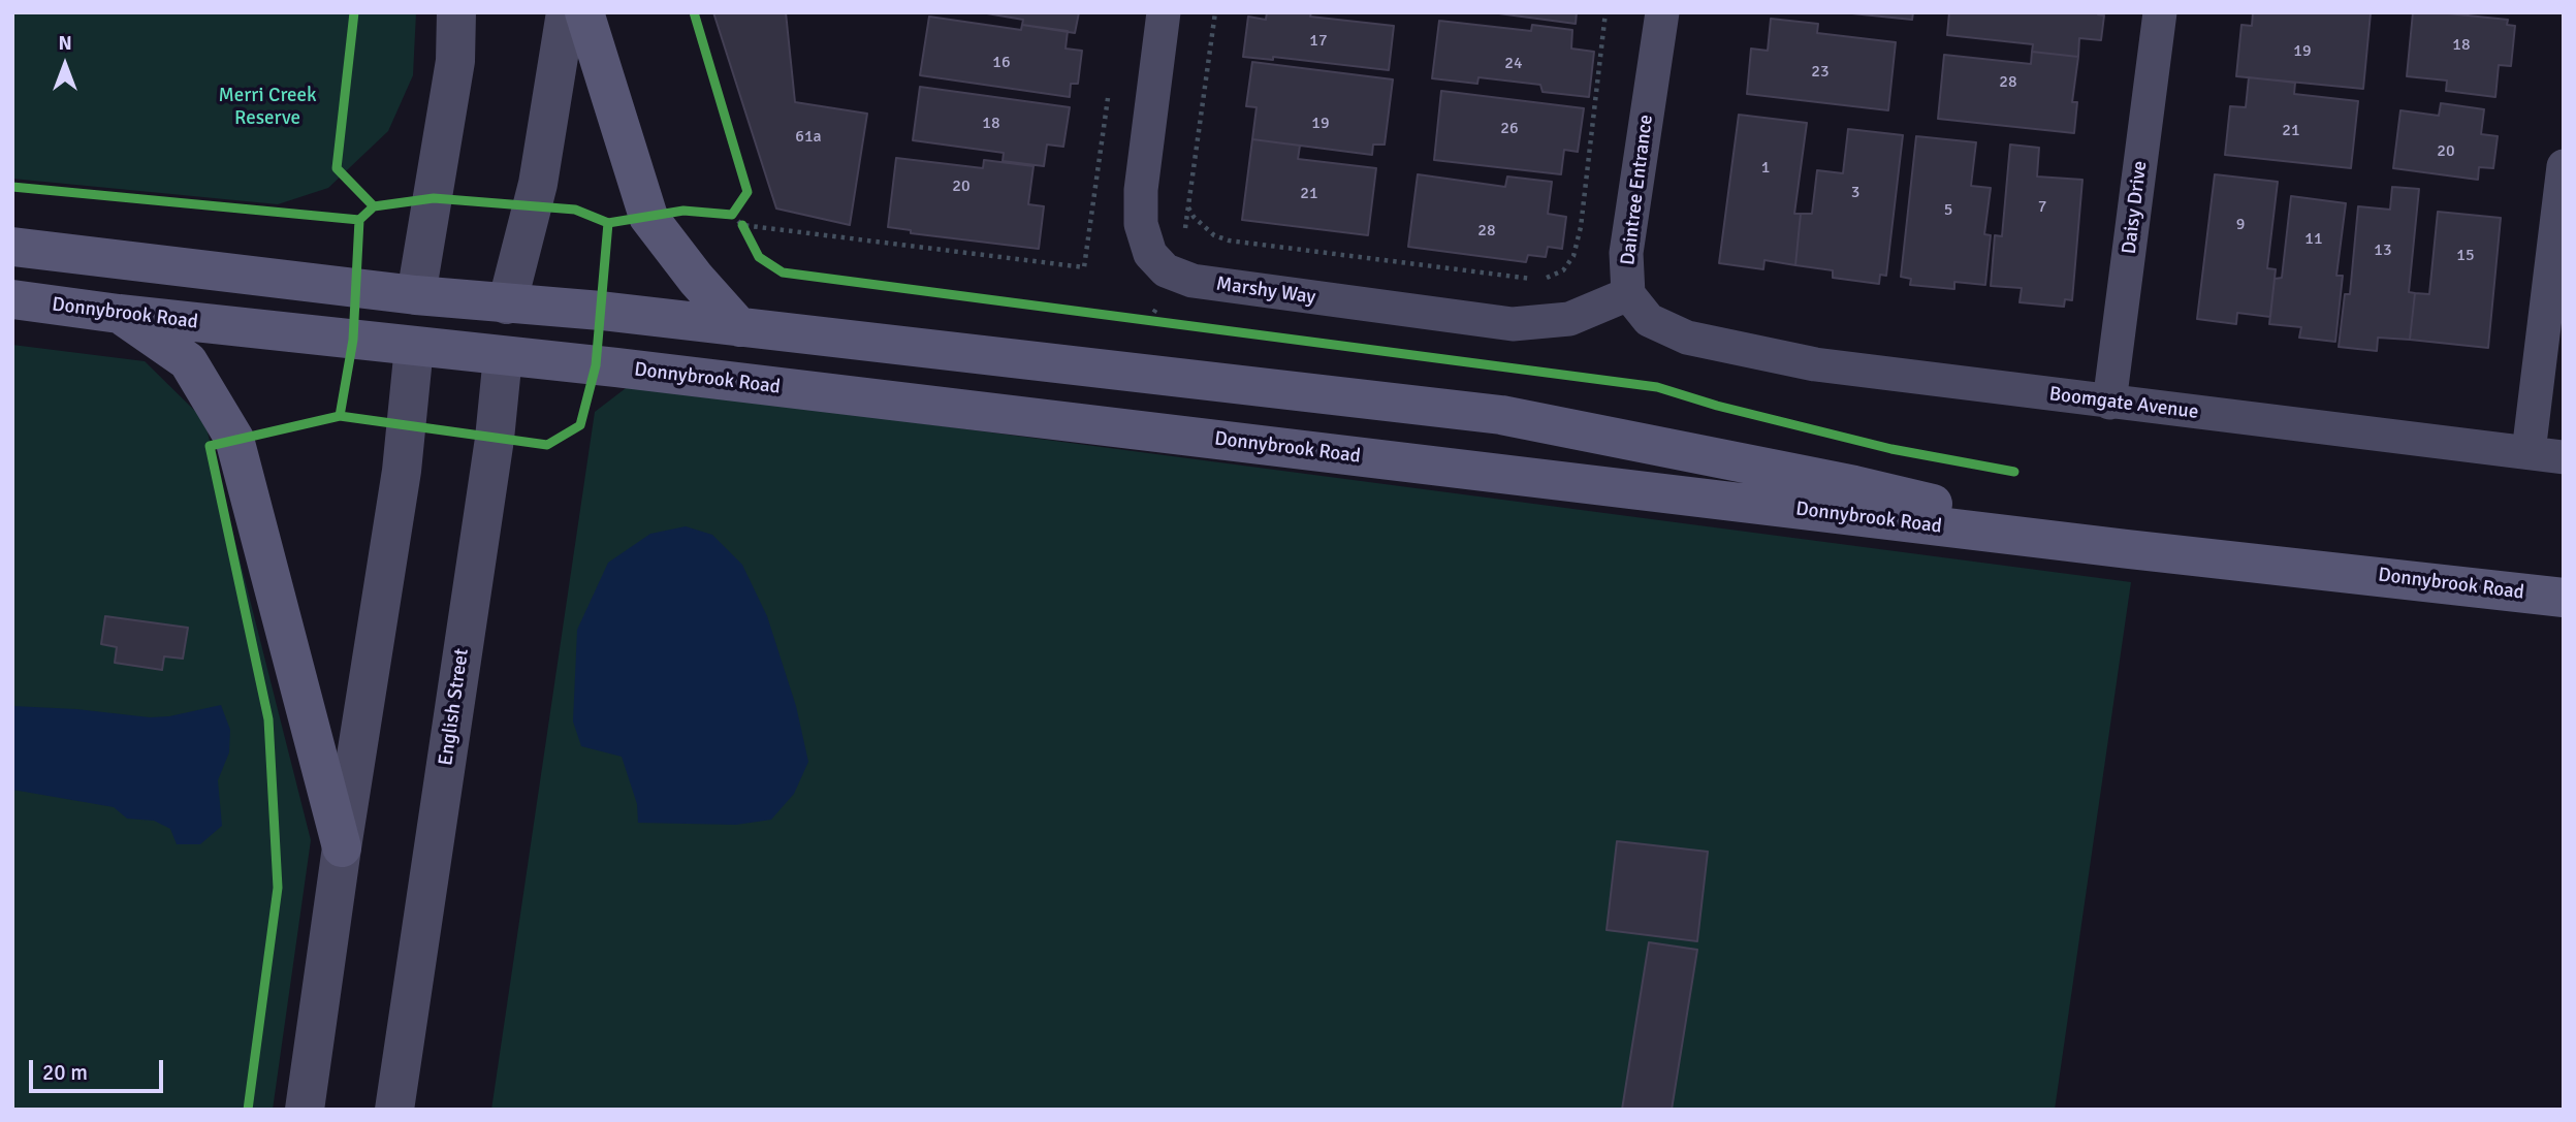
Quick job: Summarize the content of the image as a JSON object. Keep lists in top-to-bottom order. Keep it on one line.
{"streets":{"main road":["Donnybrook Road","English Street"],"street":["Daintree Entrance","Daisy Drive","Marshy Way","Boomgate Avenue"]},"crossings":[["Daintree Entrance","Marshy Way"],["Daintree Entrance","Boomgate Avenue"],["Daisy Drive","Boomgate Avenue"],["Donnybrook Road","English Street"]],"parks":["Merri Creek Reserve"],"house_numbers":["17","18","19","16","24","23","28","18","19","26","21","61a","20","1","20","3","21","7","5","9","28","11","13","15"],"scale_bar":"20 m","north":"top"}
